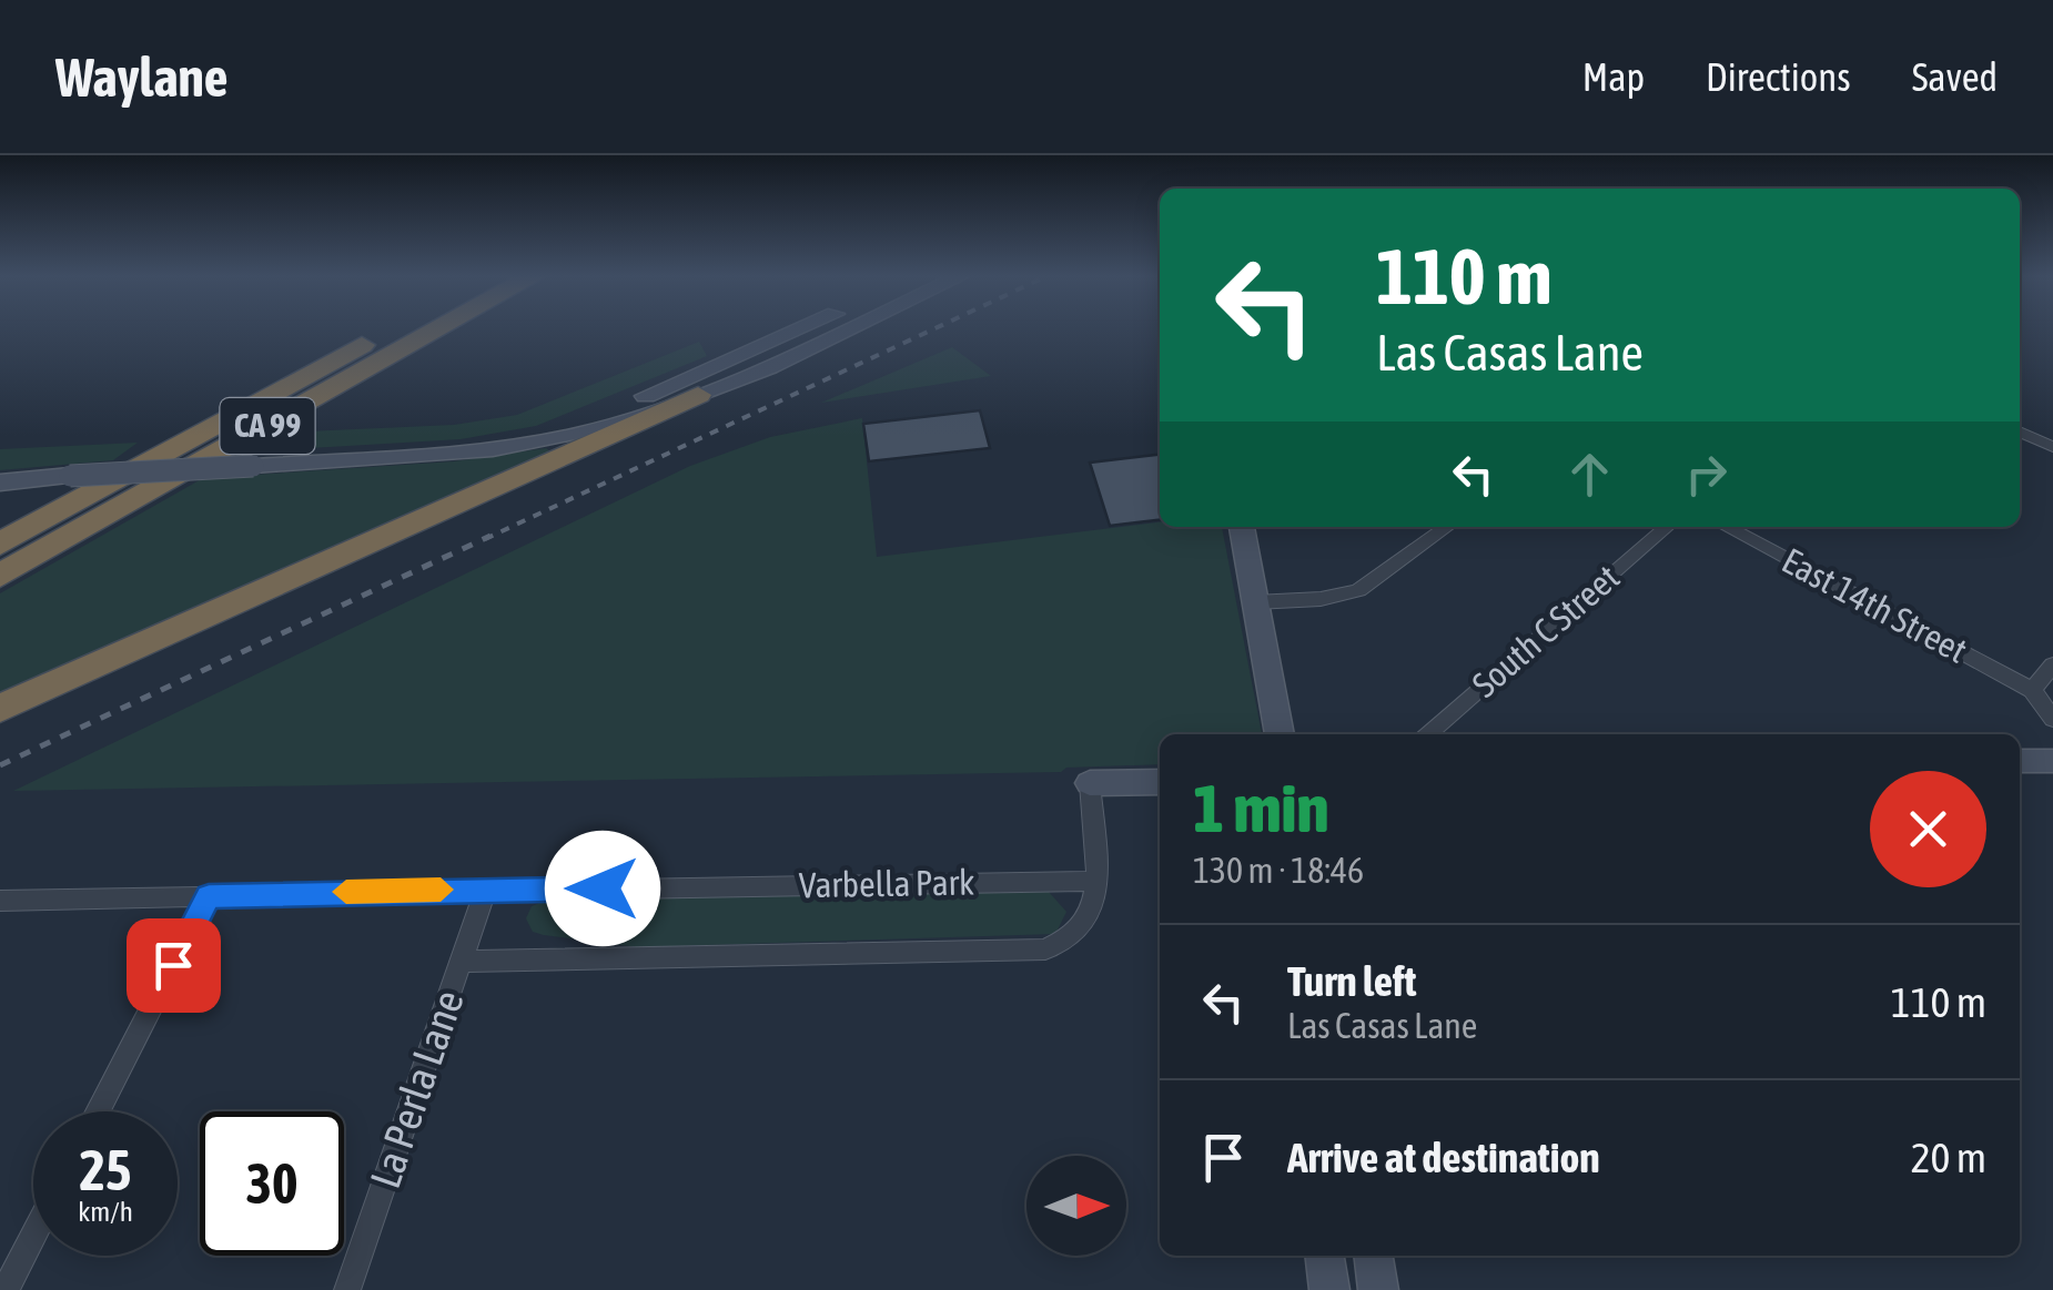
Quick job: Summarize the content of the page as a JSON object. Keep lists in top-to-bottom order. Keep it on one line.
{"streets":{"highway":["CA 99"],"street":["East 14th Street","South C Street","Varbella Park","La Perla Lane"]},"crossings":[["Varbella Park","La Perla Lane"]],"north":"right","page":{"header":"Waylane","nav":["Map","Directions","Saved"],"turn":["110 m","Las Casas Lane"],"heading":["1 min","130 m · 18:46"],"list":[{"name":"Turn left","note":"Las Casas Lane","value":"110 m"},{"name":"Arrive at destination","value":"20 m"}],"speed":"25 km/h","limit":"30"}}
